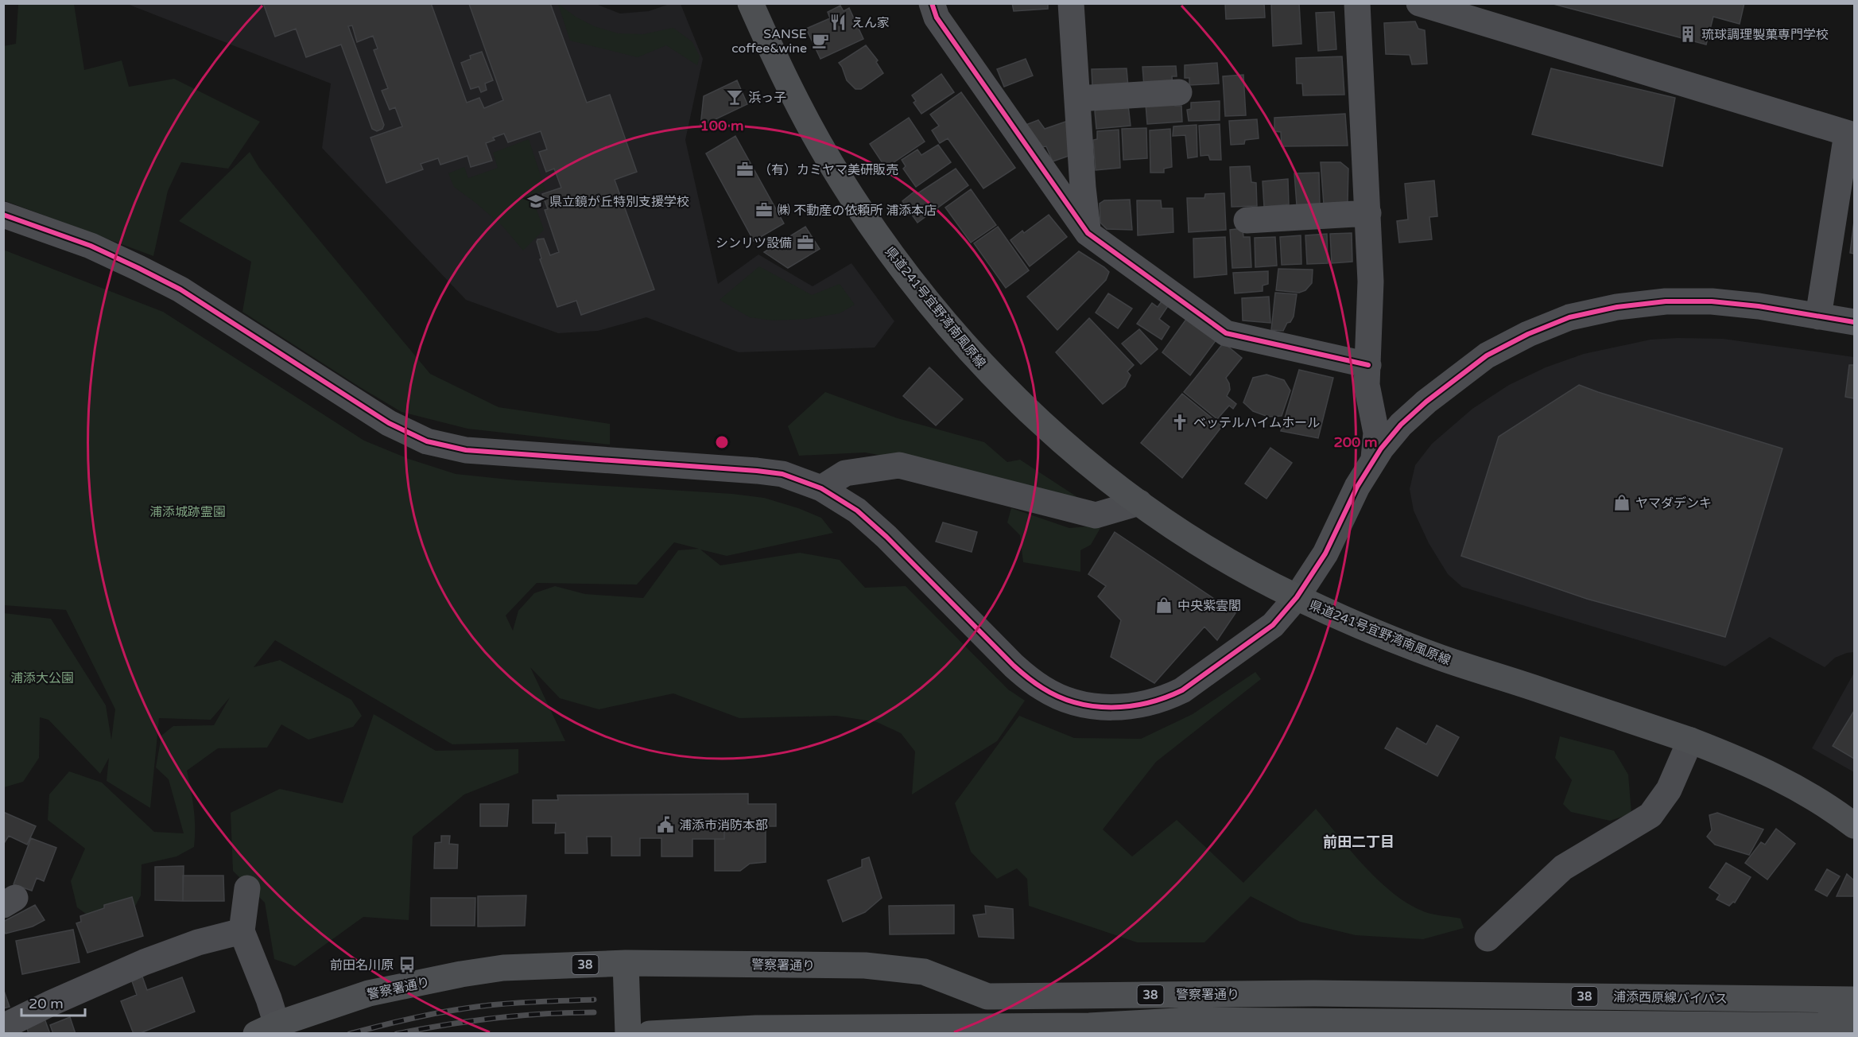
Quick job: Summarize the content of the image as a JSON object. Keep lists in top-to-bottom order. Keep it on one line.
{"streets":{"main road":["県道241号宜野湾南風原線","38","警察署通り","浦添西原線バイパス"]},"crossings":[["警察署通り","浦添西原線バイパス"]],"districts":["前田二丁目"],"parks":["浦添城跡霊園","浦添大公園"],"places":{"restaurant":["えん家"],"building":["琉球調理製菓専門学校"],"cafe":["SANSE coffee&wine"],"bar":["浜っ子"],"office":["（有）カミヤマ美研販売","㈱ 不動産の依頼所 浦添本店","シンリツ設備"],"school or university":["県立鏡が丘特別支援学校"],"church":["ベッテルハイムホール"],"shop":["ヤマダデンキ","中央紫雲閣"],"public building":["浦添市消防本部"],"bus stop":["前田名川原"]},"scale_bar":"20 m","rings":["100 m","200 m"]}
